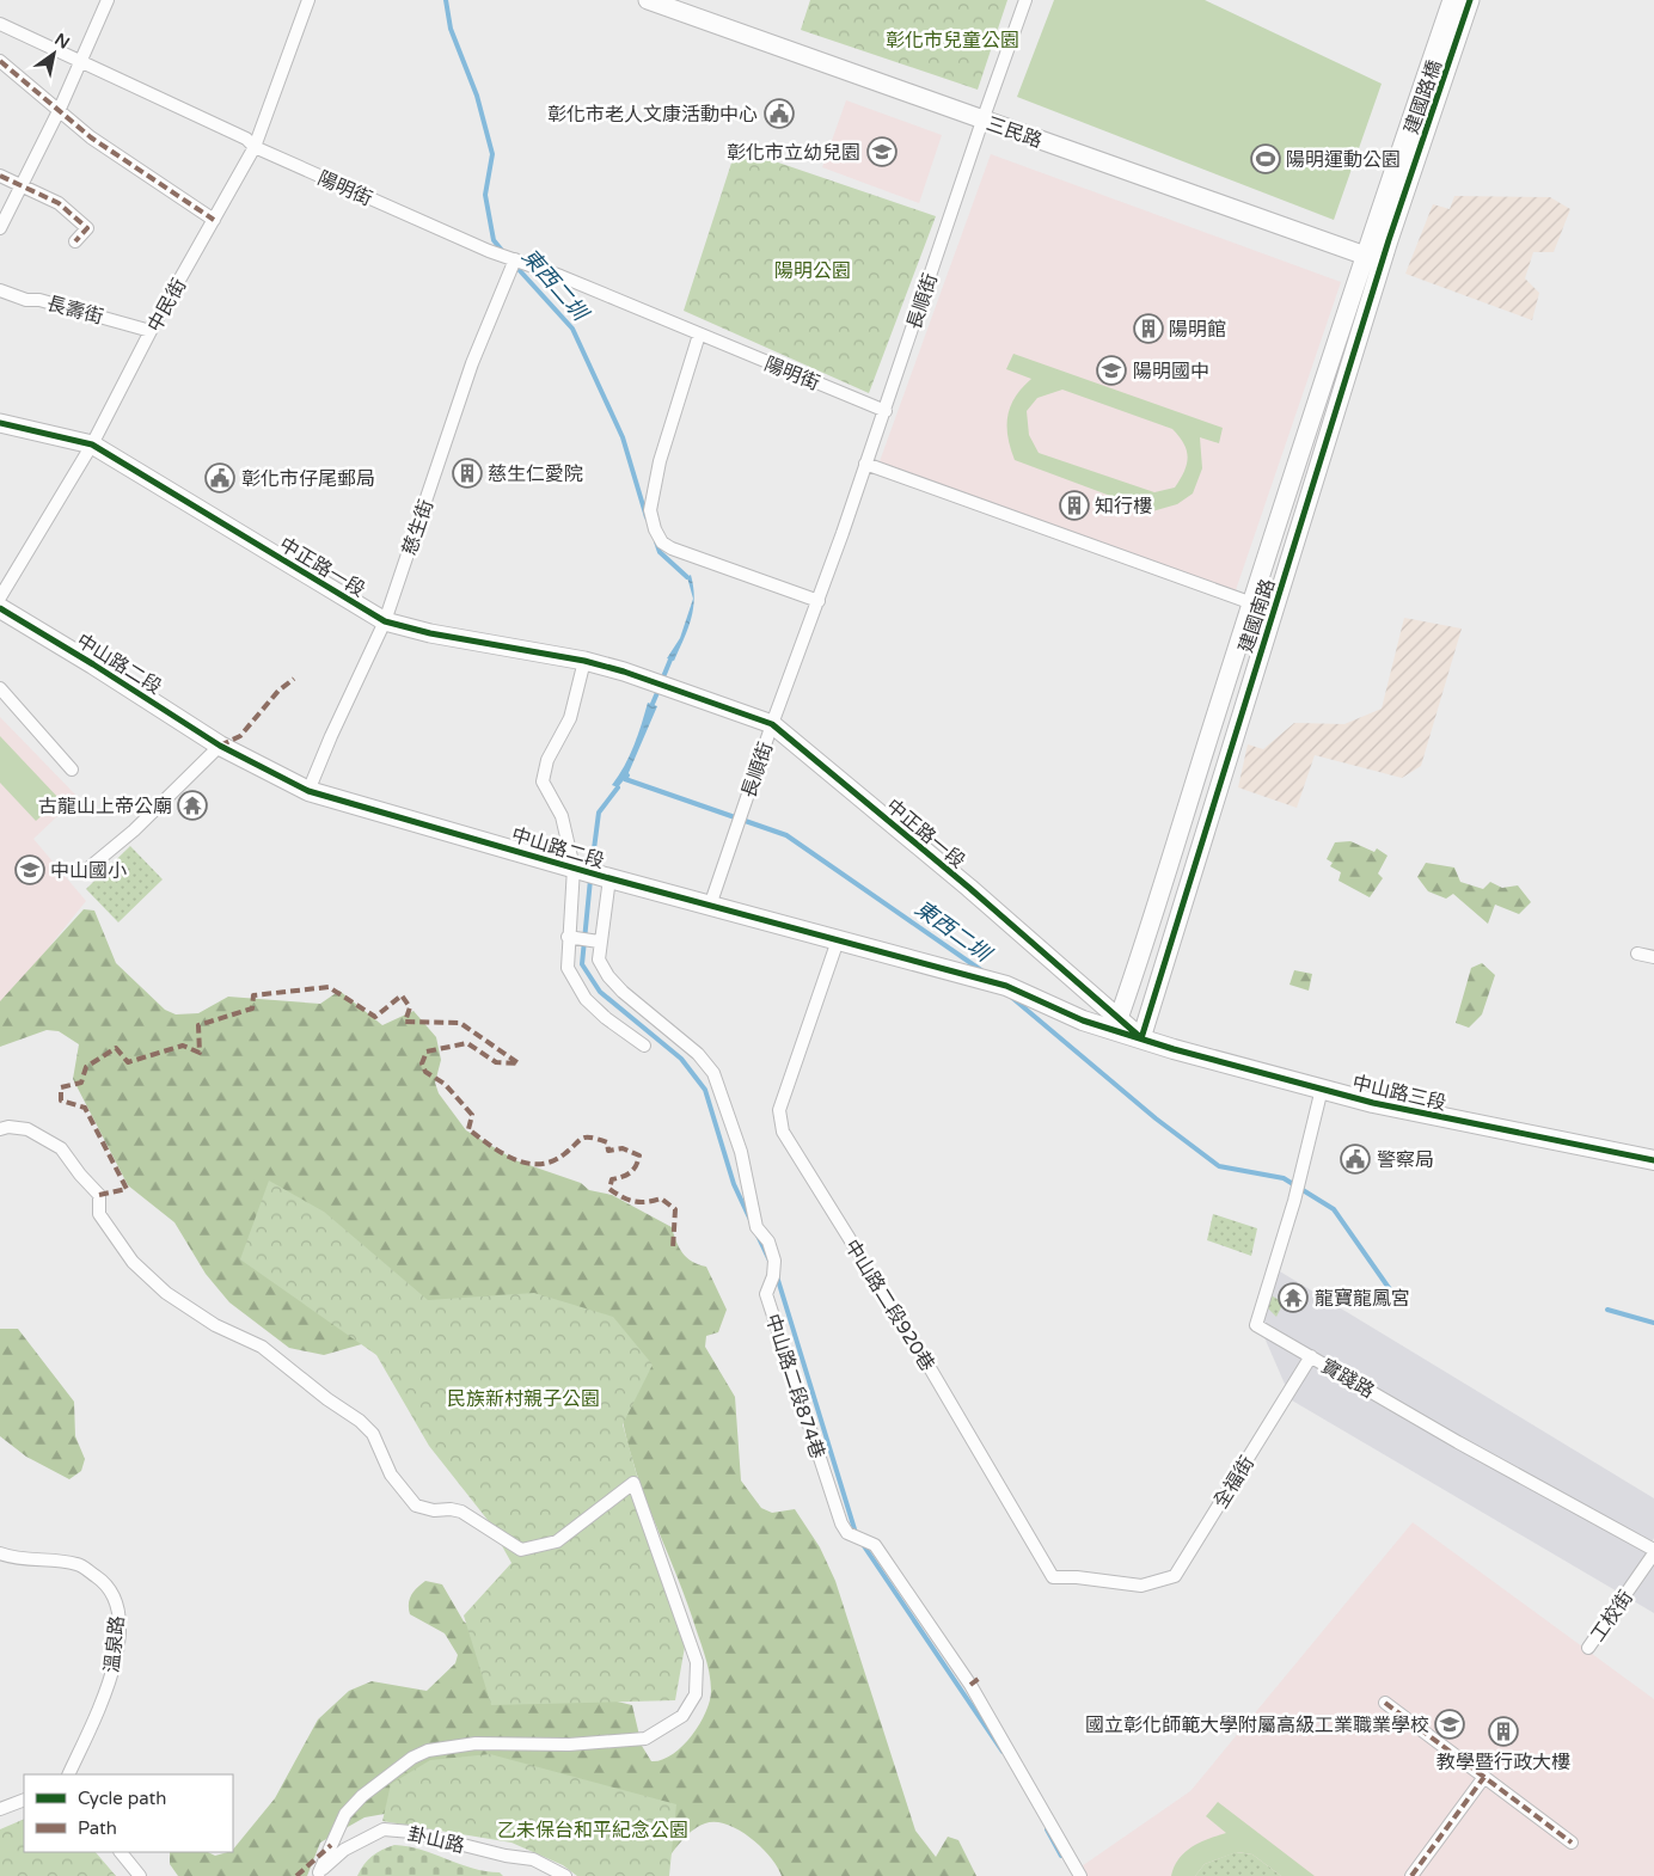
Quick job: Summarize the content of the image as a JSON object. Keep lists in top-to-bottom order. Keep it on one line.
{"streets":{"main road":["中山路二段","中山路三段"],"street":["建國路橋","三民路","陽明街","長順街","中民街","長壽街","慈生街","中正路一段","建國南路","中山路二段920巷","實踐路","中山路二段874巷","全福街","工校街","溫泉路","卦山路"]},"crossings":[["建國路橋","建國南路"],["三民路","長順街"],["三民路","建國南路"],["陽明街","長順街"],["陽明街","中民街"],["陽明街","慈生街"],["長順街","中正路一段"],["長順街","中山路二段"],["中民街","長壽街"],["中民街","中正路一段"],["慈生街","中正路一段"],["慈生街","中山路二段"],["中正路一段","建國南路"],["中正路一段","中山路二段"],["建國南路","中山路二段"],["建國南路","中山路三段"],["中山路二段","中山路三段"],["中山路二段","中山路二段920巷"],["中山路二段","中山路二段874巷"],["中山路三段","實踐路"],["中山路二段920巷","全福街"],["實踐路","全福街"],["實踐路","工校街"]],"water":["東西二圳"],"parks":["彰化市兒童公園","陽明公園","民族新村親子公園","乙未保台和平紀念公園"],"places":{"public building":["彰化市老人文康活動中心","彰化市仔尾郵局","警察局"],"school or university":["彰化市立幼兒園","陽明國中","中山國小","國立彰化師範大學附屬高級工業職業學校"],"sports":["陽明運動公園"],"building":["陽明館","慈生仁愛院","知行樓","教學暨行政大樓"],"temple":["古龍山上帝公廟","龍寶龍鳳宮"]},"legend":["Cycle path","Path"],"north":"top right"}
